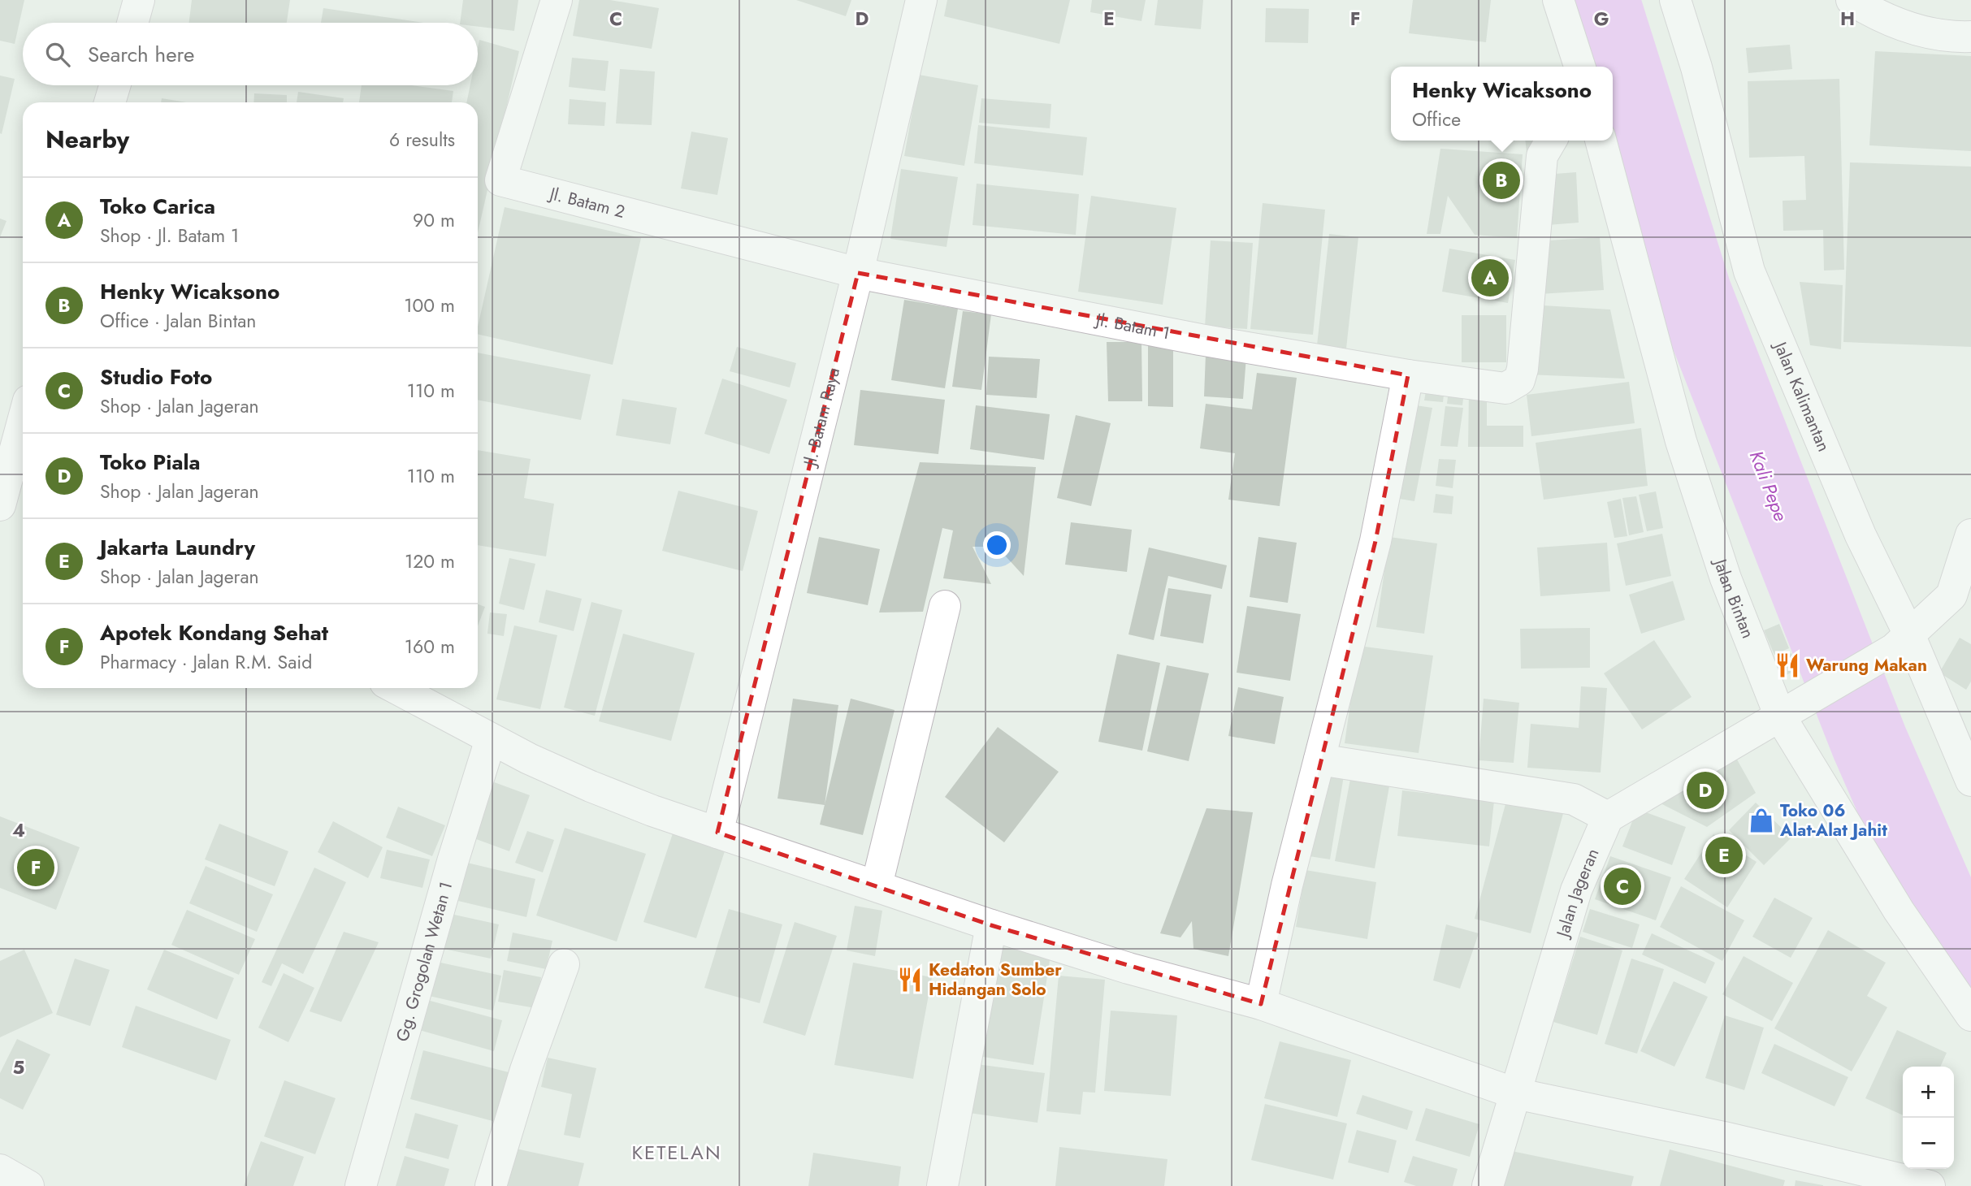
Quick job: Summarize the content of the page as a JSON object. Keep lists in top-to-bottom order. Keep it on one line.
{"streets":{"street":["Jl. Batam 2","Jl. Batam 1","Jalan Kalimantan","Jl. Batam Raya","Jalan Bintan","Jalan Jageran","Gg. Grogolan Wetan 1"]},"crossings":[["Jl. Batam 2","Jl. Batam 1"],["Jl. Batam 2","Jl. Batam Raya"],["Jl. Batam 1","Jl. Batam Raya"]],"districts":["KETELAN"],"water":["Kali Pepe"],"places":{"restaurant":["Warung Makan","Kedaton Sumber Hidangan Solo"],"shop":["Toko 06 Alat-Alat Jahit"]},"page":{"search":"Search here","popup":["Henky Wicaksono","Office"],"heading":["Nearby","6 results"],"pins":["B","A","D","E","F","C"],"list":[{"mark":"A","name":"Toko Carica","note":"Shop · Jl. Batam 1","value":"90 m"},{"mark":"B","name":"Henky Wicaksono","note":"Office · Jalan Bintan","value":"100 m"},{"mark":"C","name":"Studio Foto","note":"Shop · Jalan Jageran","value":"110 m"},{"mark":"D","name":"Toko Piala","note":"Shop · Jalan Jageran","value":"110 m"},{"mark":"E","name":"Jakarta Laundry","note":"Shop · Jalan Jageran","value":"120 m"},{"mark":"F","name":"Apotek Kondang Sehat","note":"Pharmacy · Jalan R.M. Said","value":"160 m"}],"map_buttons":["+","−"]},"grid":{"columns":["C","D","E","F","G","H"],"rows":["4","5"]}}
